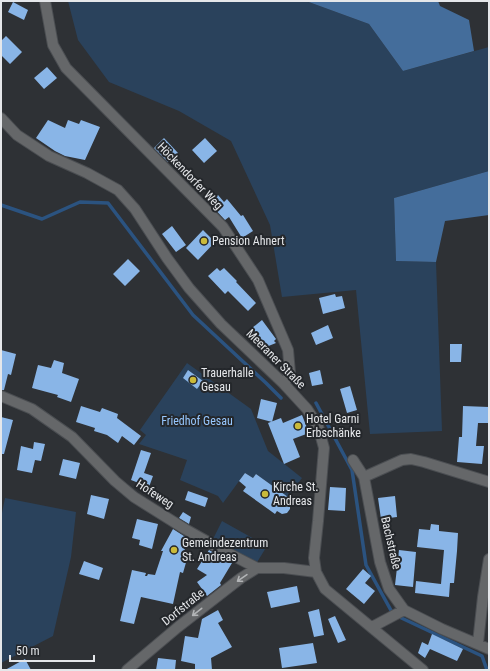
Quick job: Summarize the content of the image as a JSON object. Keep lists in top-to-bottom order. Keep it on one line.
{"streets":{"street":["Höckendorfer Weg","Meeraner Straße","Hofeweg","Bachstraße","Dorfstraße"]},"crossings":[["Höckendorfer Weg","Meeraner Straße"],["Meeraner Straße","Hofeweg"],["Hofeweg","Dorfstraße"]],"one_way":["Dorfstraße"],"parks":["Friedhof Gesau"],"places":["Pension Ahnert","Trauerhalle Gesau","Hotel Garni Erbschänke","Kirche St. Andreas","Gemeindezentrum St. Andreas"],"scale_bar":"50 m"}
